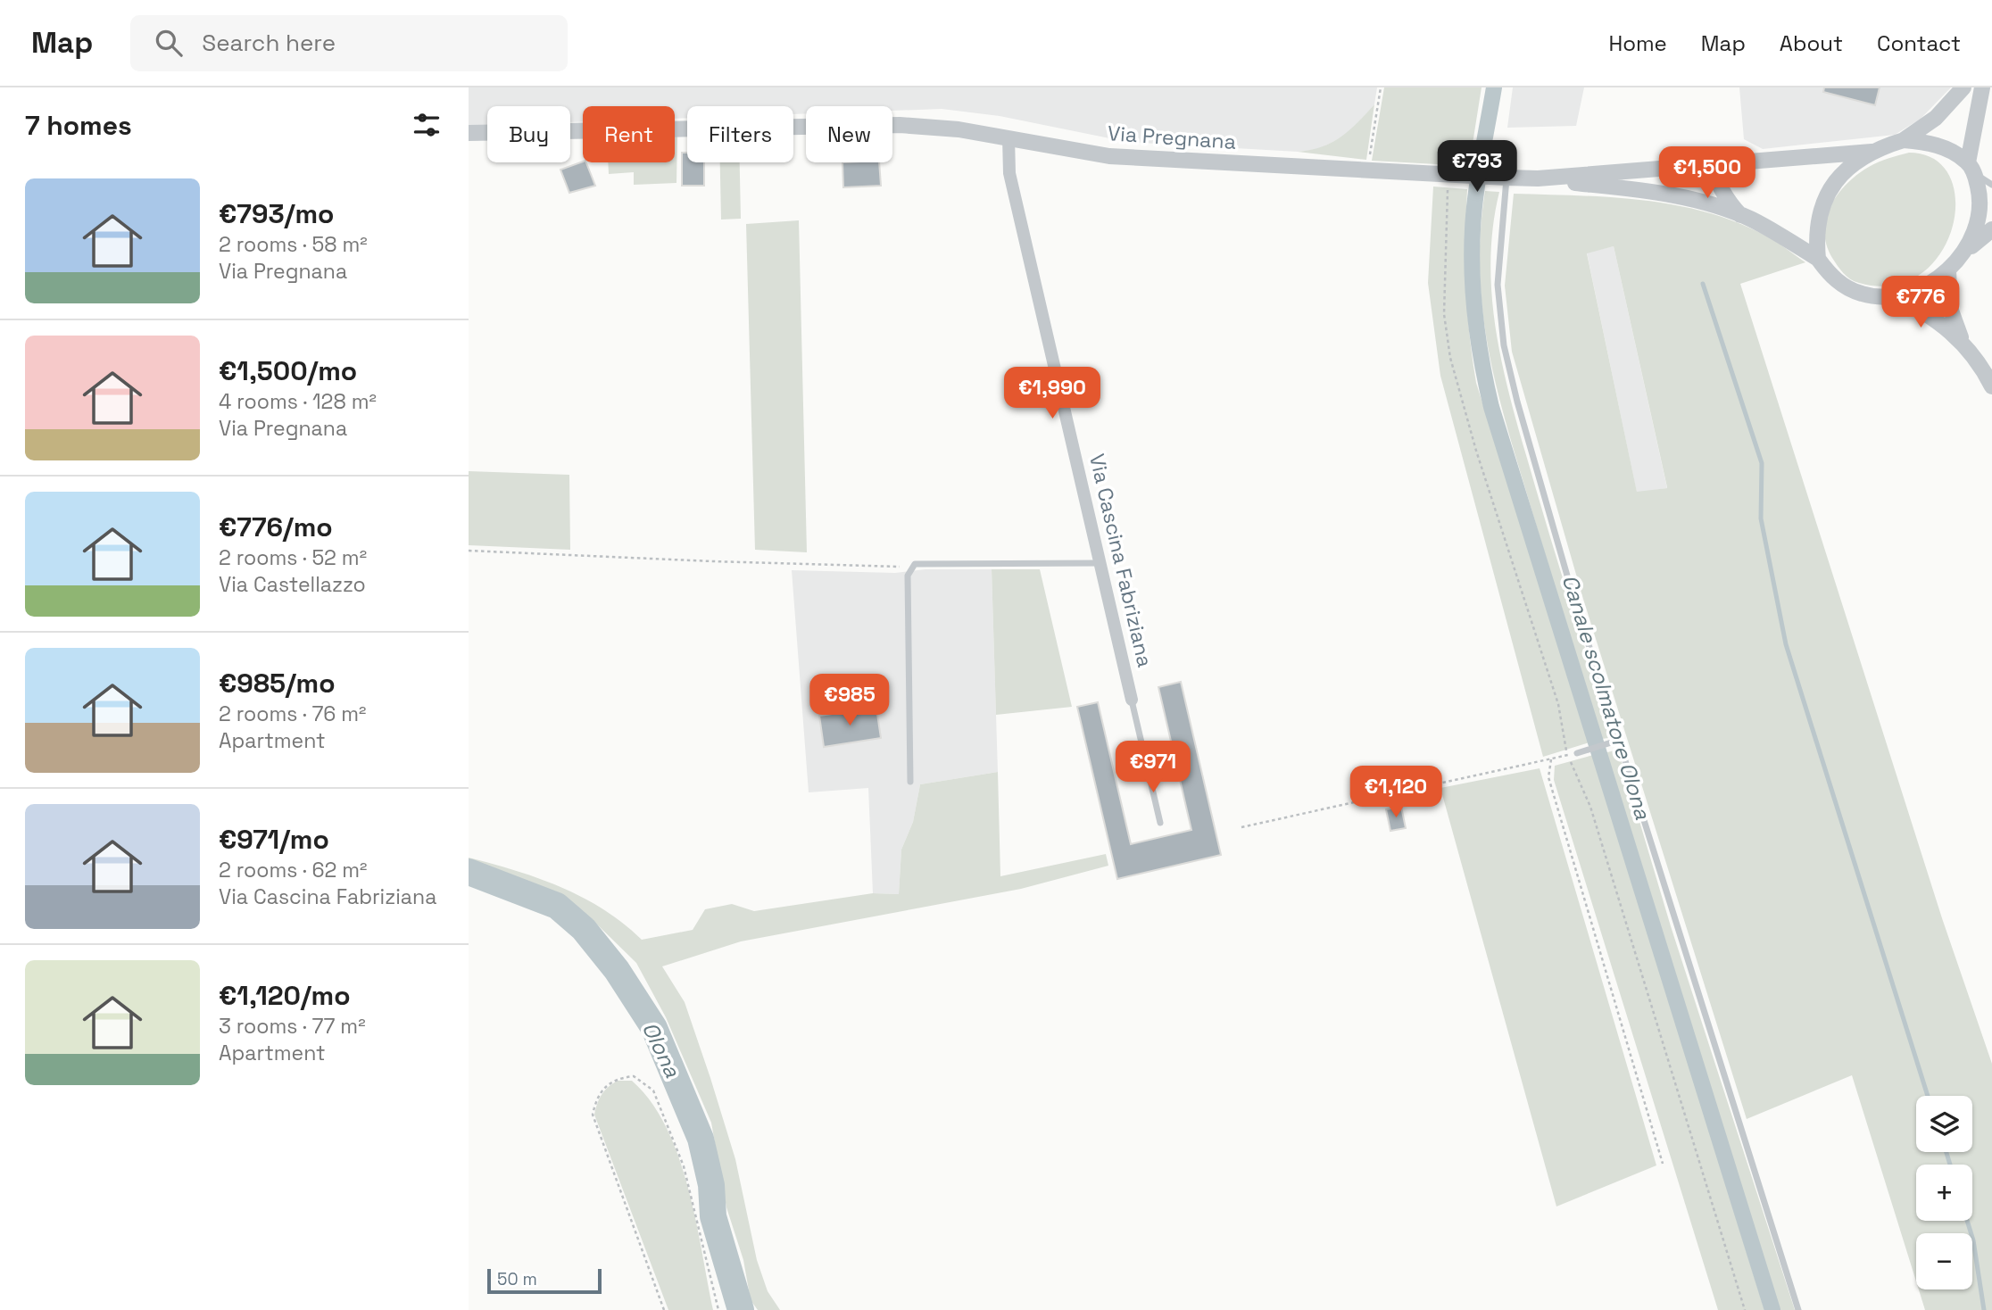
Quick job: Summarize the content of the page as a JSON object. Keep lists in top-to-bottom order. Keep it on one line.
{"streets":{"street":["Via Pregnana","Via Cascina Fabriziana"]},"crossings":[["Via Pregnana","Via Cascina Fabriziana"]],"water":["Canale scolmatore Olona","Olona"],"scale_bar":"50 m","page":{"header":"Map","search":"Search here","nav":["Home","Map","About","Contact"],"heading":"7 homes","chip":["Buy","Rent","Filters","New"],"price":["€793","€1,500","€776","€1,990","€985","€971","€1,120"],"list":[{"name":"€793/mo","note":"2 rooms · 58 m² · Via Pregnana"},{"name":"€1,500/mo","note":"4 rooms · 128 m² · Via Pregnana"},{"name":"€776/mo","note":"2 rooms · 52 m² · Via Castellazzo"},{"name":"€985/mo","note":"2 rooms · 76 m² · Apartment"},{"name":"€971/mo","note":"2 rooms · 62 m² · Via Cascina Fabriziana"},{"name":"€1,120/mo","note":"3 rooms · 77 m² · Apartment"}],"map_buttons":["+","−"],"scale":"50 m"}}
